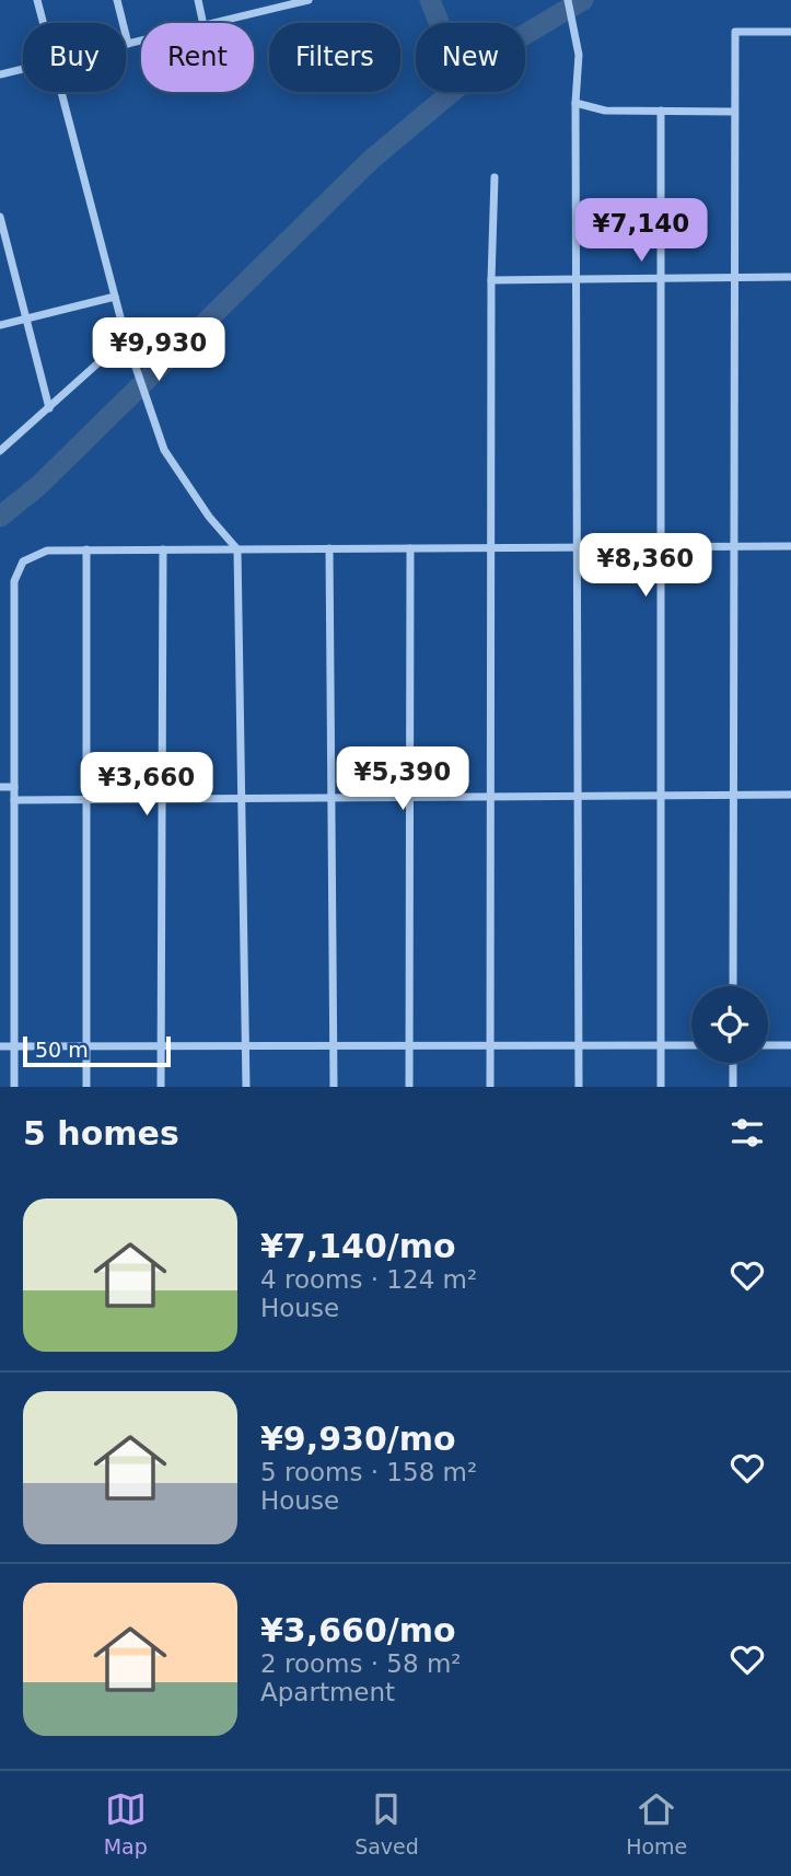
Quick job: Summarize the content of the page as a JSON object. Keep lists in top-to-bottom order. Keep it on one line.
{"scale_bar":"50 m","page":{"chip":["Buy","Rent","Filters","New"],"price":["¥7,140","¥9,930","¥8,360","¥5,390","¥3,660"],"scale":"50 m","heading":"5 homes","list":[{"name":"¥7,140/mo","note":"4 rooms · 124 m² · House"},{"name":"¥9,930/mo","note":"5 rooms · 158 m² · House"},{"name":"¥3,660/mo","note":"2 rooms · 58 m² · Apartment"}],"tabs":["Map","Saved","Home"]}}
